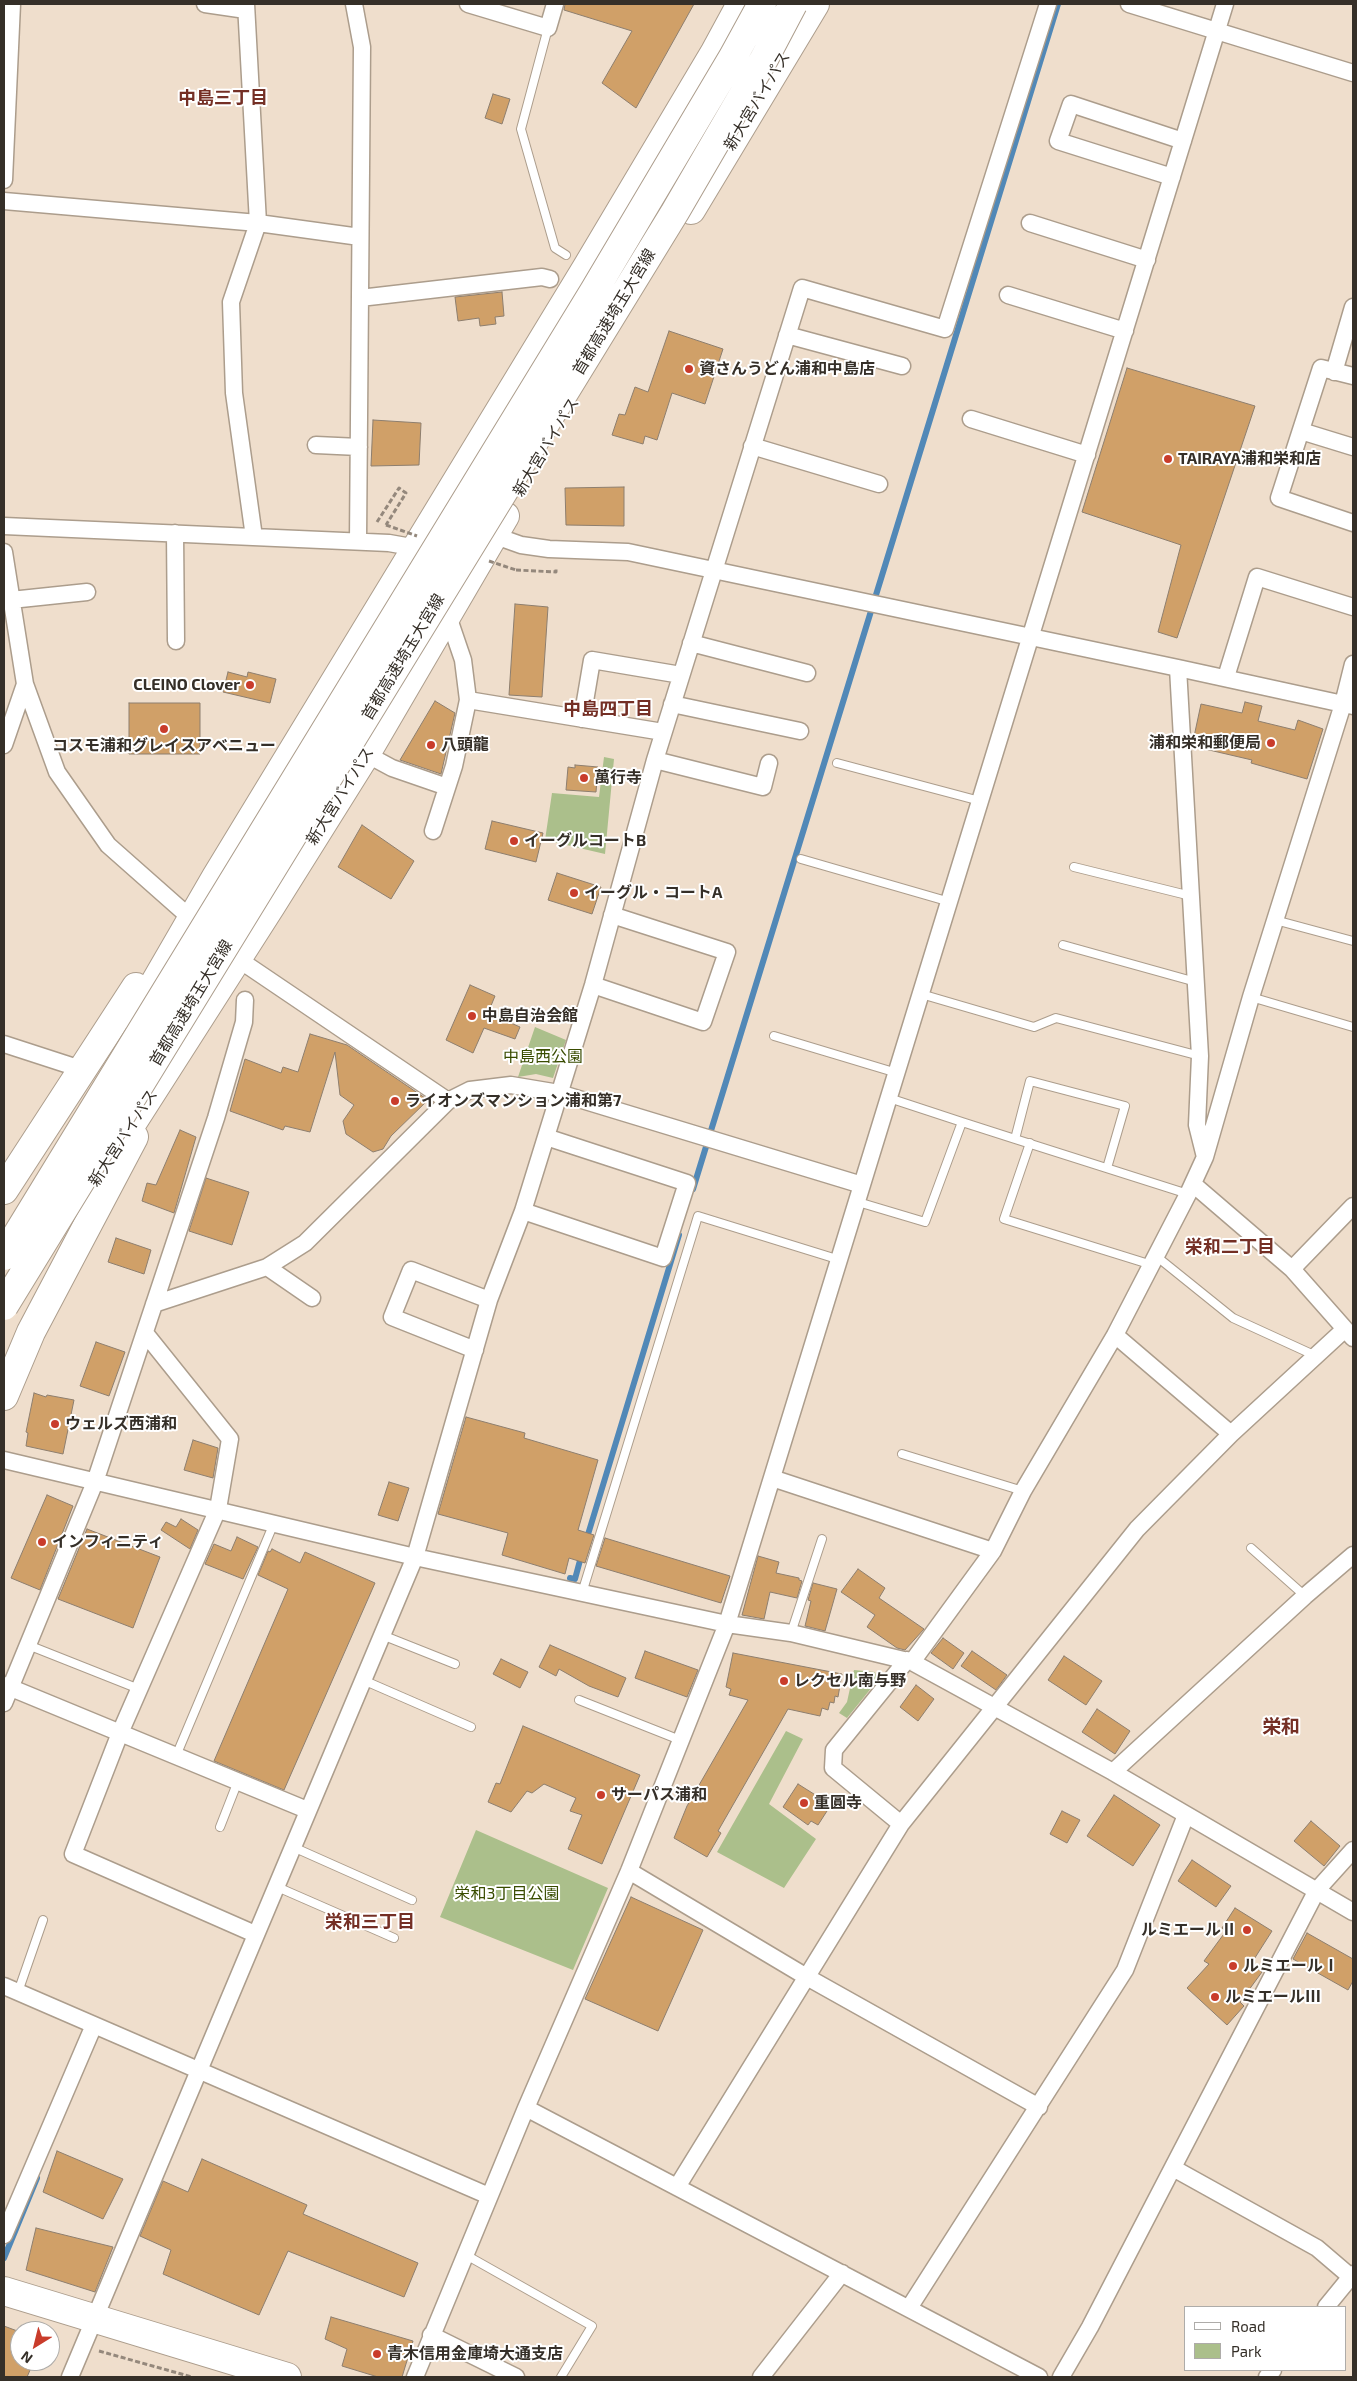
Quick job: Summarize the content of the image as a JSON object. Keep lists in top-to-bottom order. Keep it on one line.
{"streets":{"highway":["新大宮バイパス","首都高速埼玉大宮線"]},"districts":["中島三丁目","中島四丁目","栄和二丁目","栄和","栄和三丁目"],"parks":["中島西公園","栄和3丁目公園"],"places":["資さんうどん浦和中島店","TAIRAYA浦和栄和店","CLEINO Clover","コスモ浦和グレイスアベニュー","浦和栄和郵便局","八頭龍","萬行寺","イーグルコートB","イーグル・コートA","中島自治会館","ライオンズマンション浦和第7","ウェルズ西浦和","インフィニティ","レクセル南与野","サーパス浦和","重圓寺","ルミエールⅡ","ルミエールⅠ","ルミエールⅢ","青木信用金庫埼大通支店"],"legend":["Road","Park"],"north":"bottom left"}
